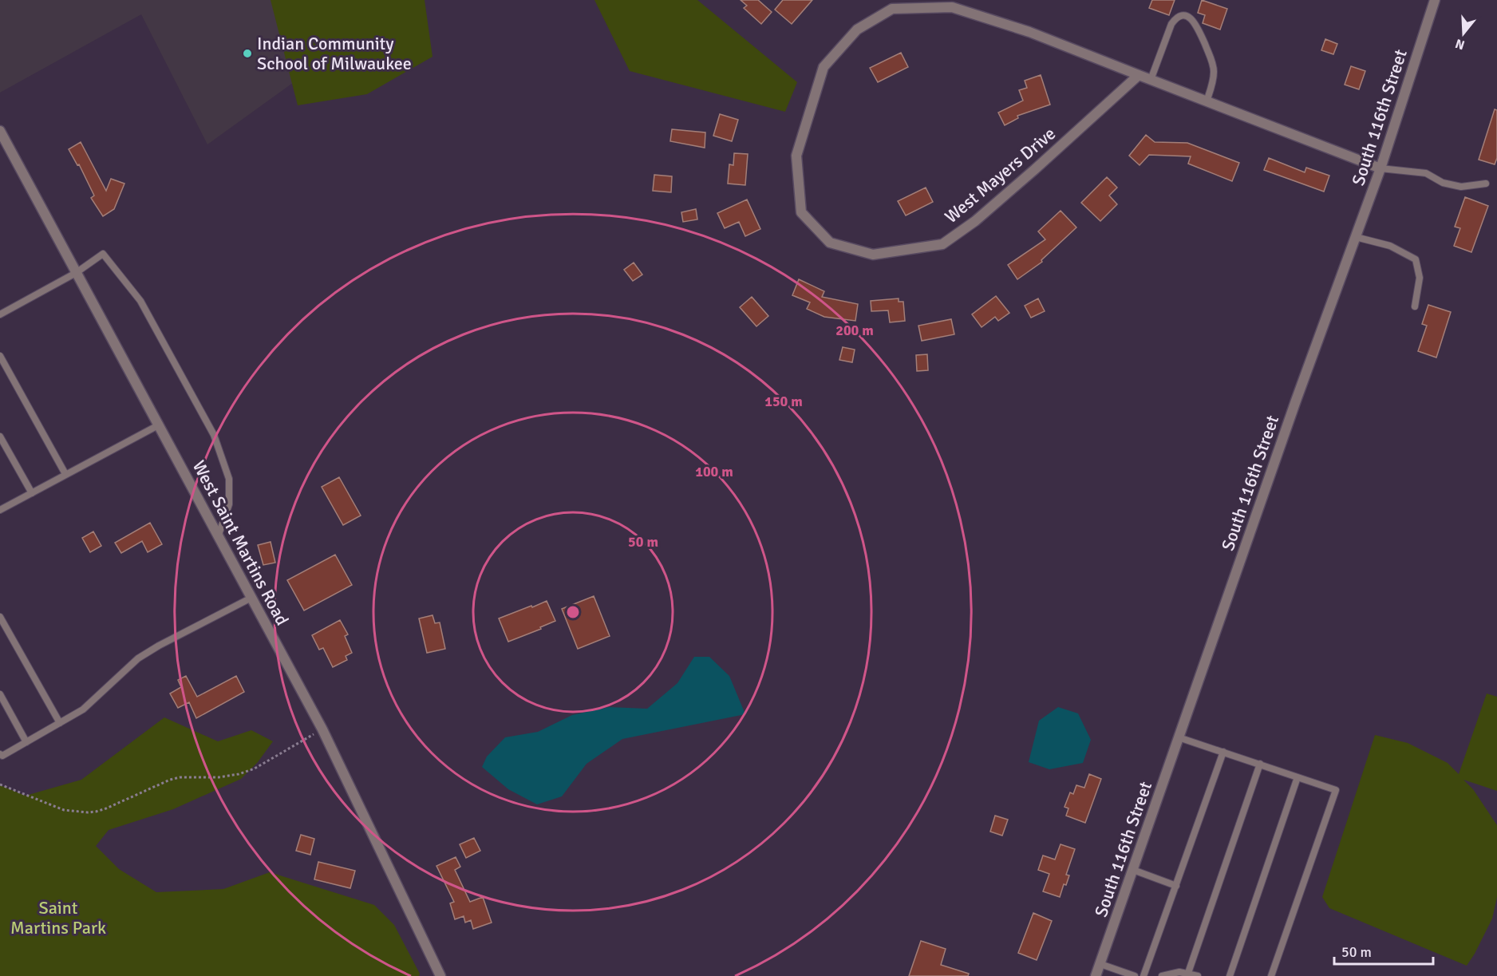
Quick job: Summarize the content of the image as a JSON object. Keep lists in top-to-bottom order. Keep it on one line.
{"streets":{"street":["South 116th Street","West Mayers Drive","West Saint Martins Road"]},"crossings":[["South 116th Street","West Mayers Drive"]],"parks":["Saint Martins Park"],"places":["Indian Community School of Milwaukee"],"scale_bar":"50 m","north":"bottom","rings":["200 m","150 m","100 m","50 m"]}
